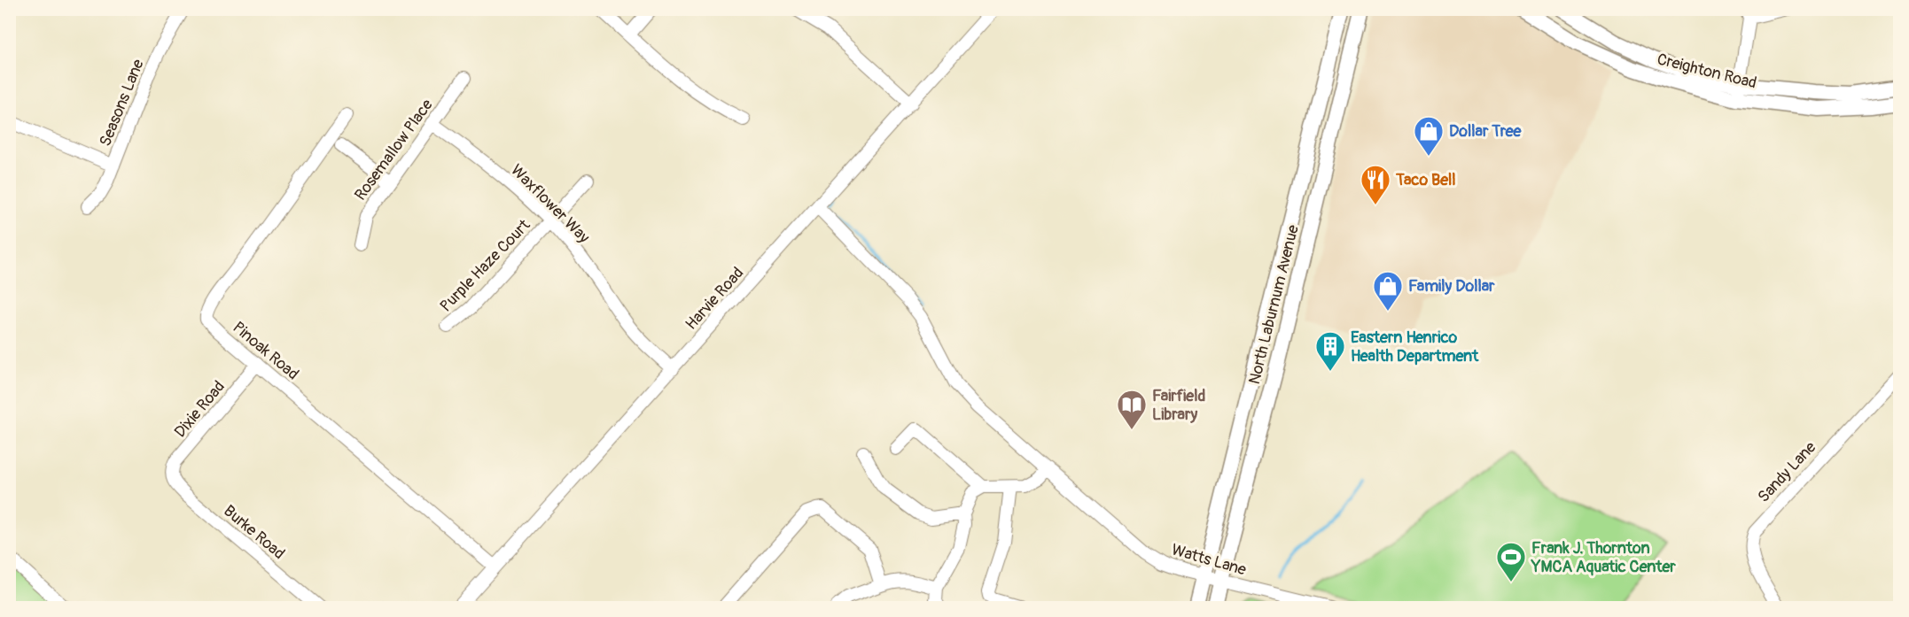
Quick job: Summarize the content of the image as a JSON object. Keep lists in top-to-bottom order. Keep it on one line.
{"streets":{"main road":["Creighton Road","North Laburnum Avenue"],"street":["Seasons Lane","Rosemallow Place","Waxflower Way","Purple Haze Court","Harvie Road","Pinoak Road","Dixie Road","Sandy Lane","Burke Road","Watts Lane"]},"crossings":[["Rosemallow Place","Waxflower Way"],["Waxflower Way","Purple Haze Court"],["Waxflower Way","Harvie Road"],["Harvie Road","Pinoak Road"],["Harvie Road","Watts Lane"],["North Laburnum Avenue","Watts Lane"],["Pinoak Road","Dixie Road"],["Dixie Road","Burke Road"]],"places":{"shop":["Dollar Tree","Family Dollar"],"restaurant":["Taco Bell"],"building":["Eastern Henrico Health Department"],"library":["Fairfield Library"],"sports":["Frank J. Thornton YMCA Aquatic Center"]}}
